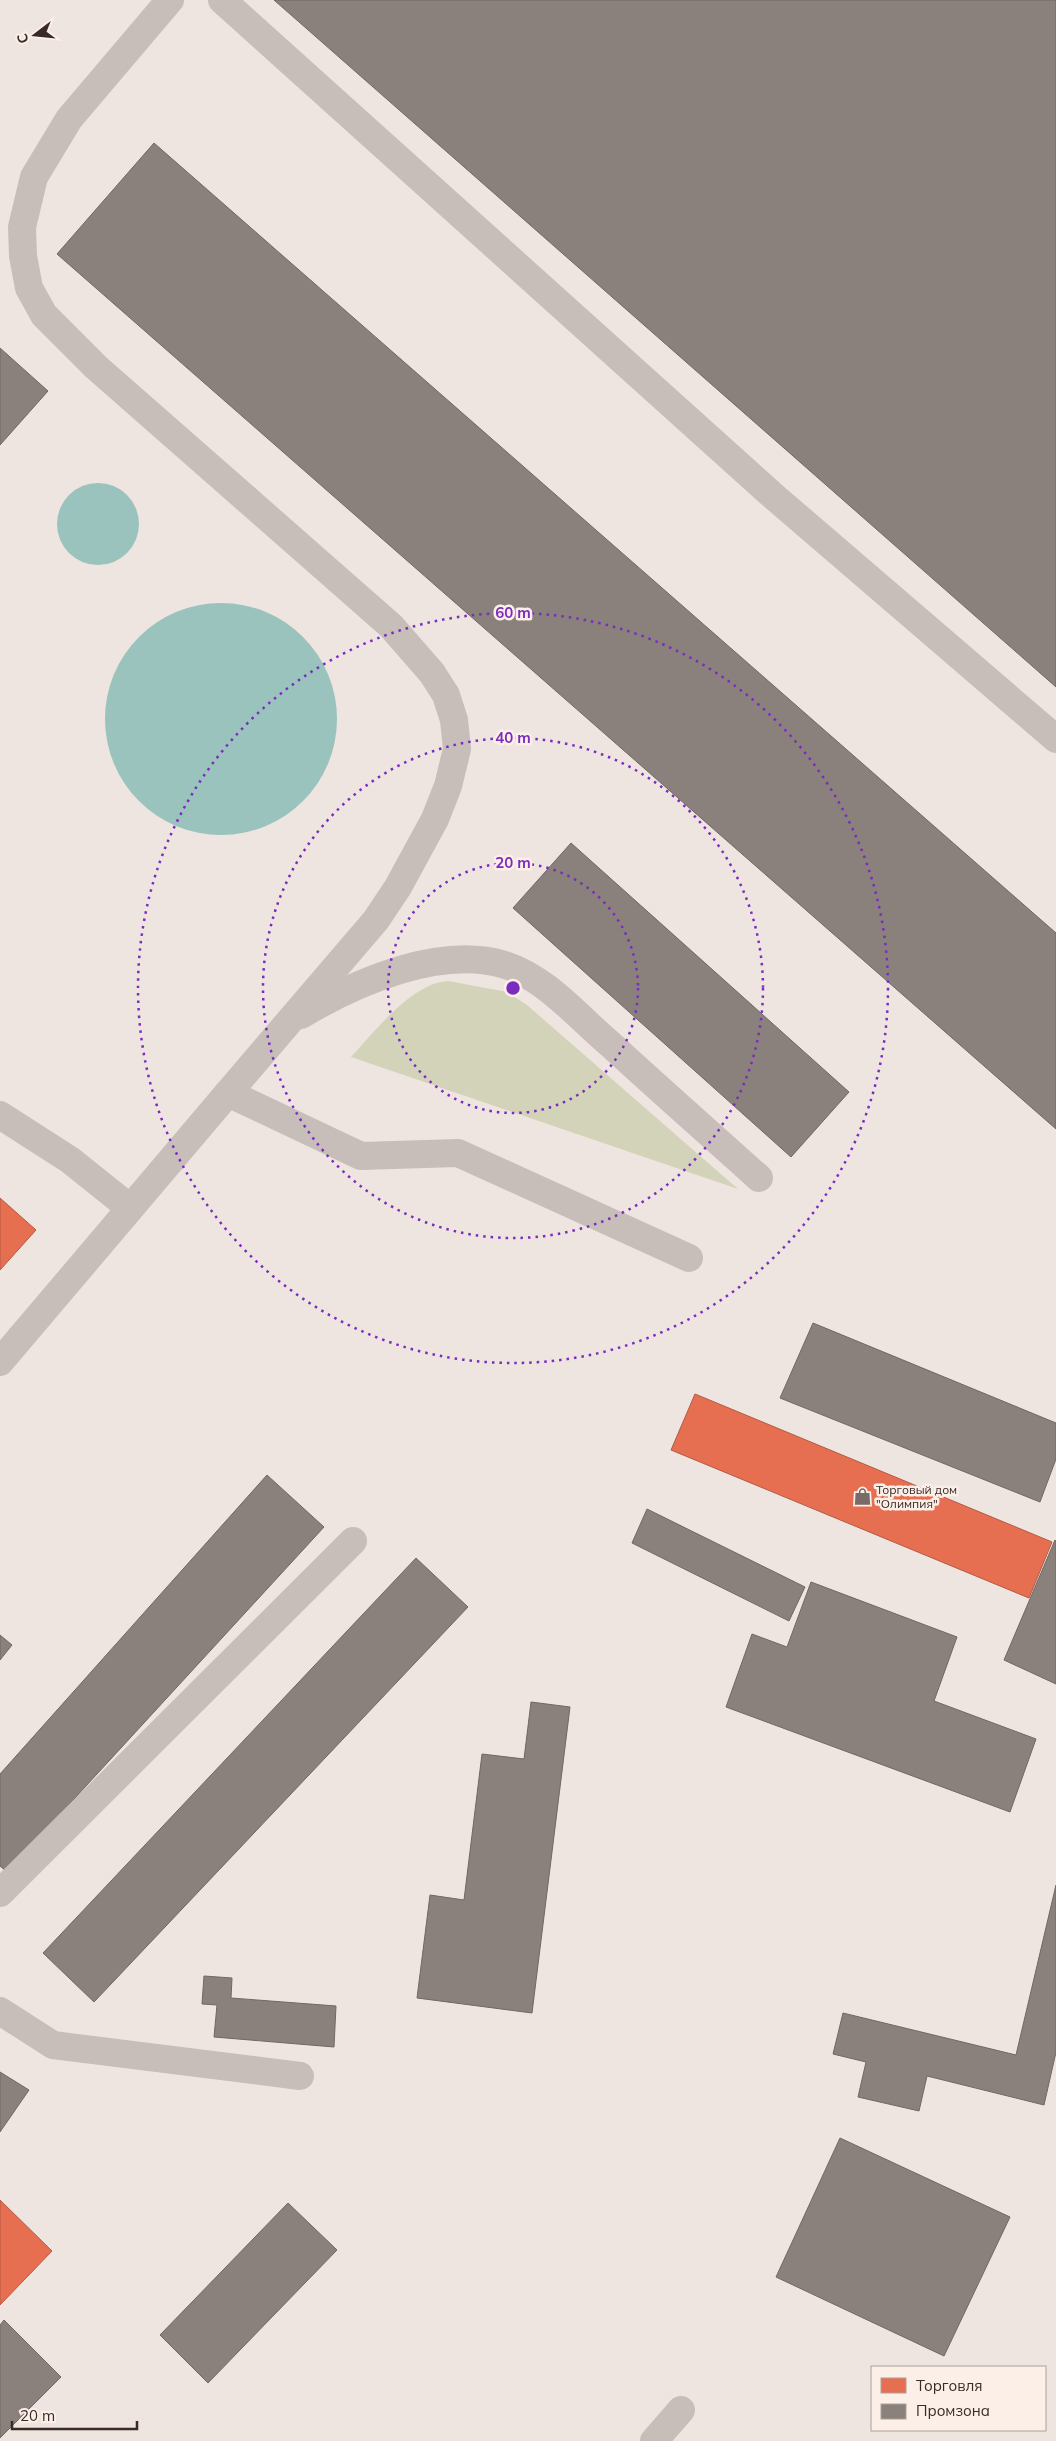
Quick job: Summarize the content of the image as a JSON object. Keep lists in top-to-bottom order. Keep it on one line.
{"places":{"shop":["Торговый дом \"Олимпия\""]},"legend":["Торговля","Промзона"],"scale_bar":"20 m","north":"left","rings":["60 m","40 m","20 m"]}
